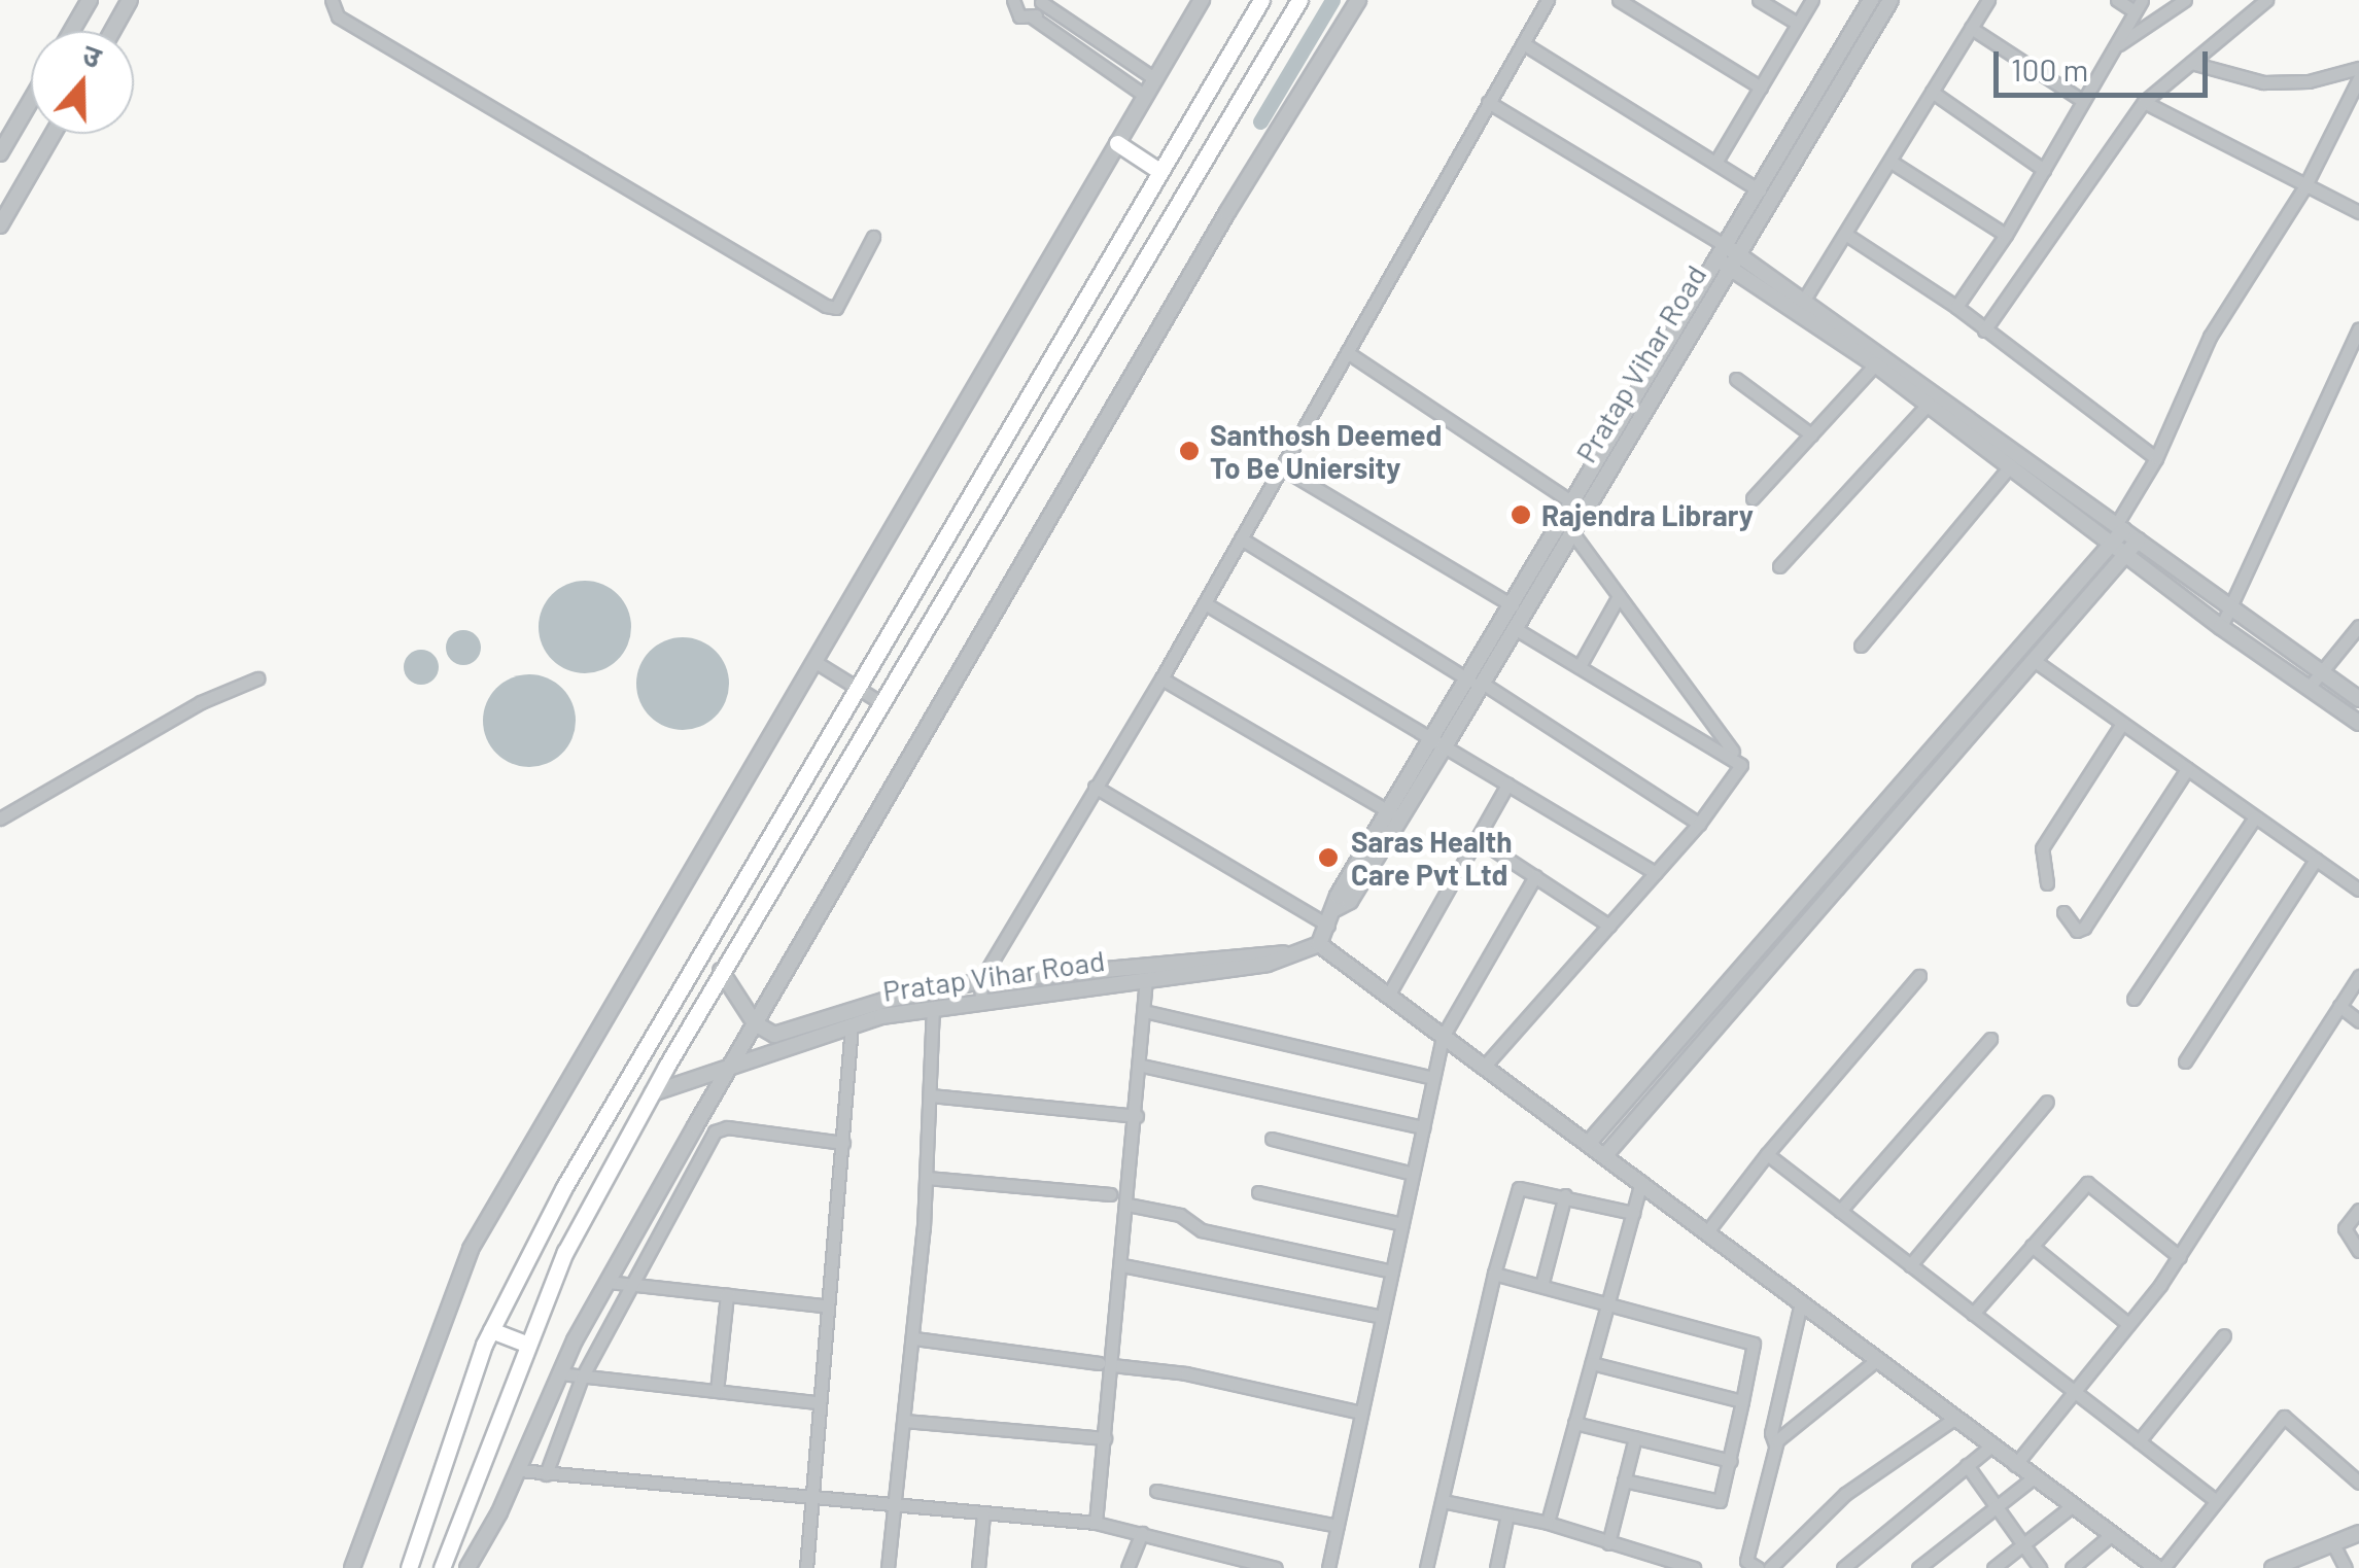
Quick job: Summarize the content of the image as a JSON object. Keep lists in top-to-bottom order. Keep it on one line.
{"streets":{"street":["Pratap Vihar Road"]},"places":["Santhosh Deemed To Be Uniersity","Rajendra Library","Saras Health Care Pvt Ltd"],"scale_bar":"100 m","north":"top"}
